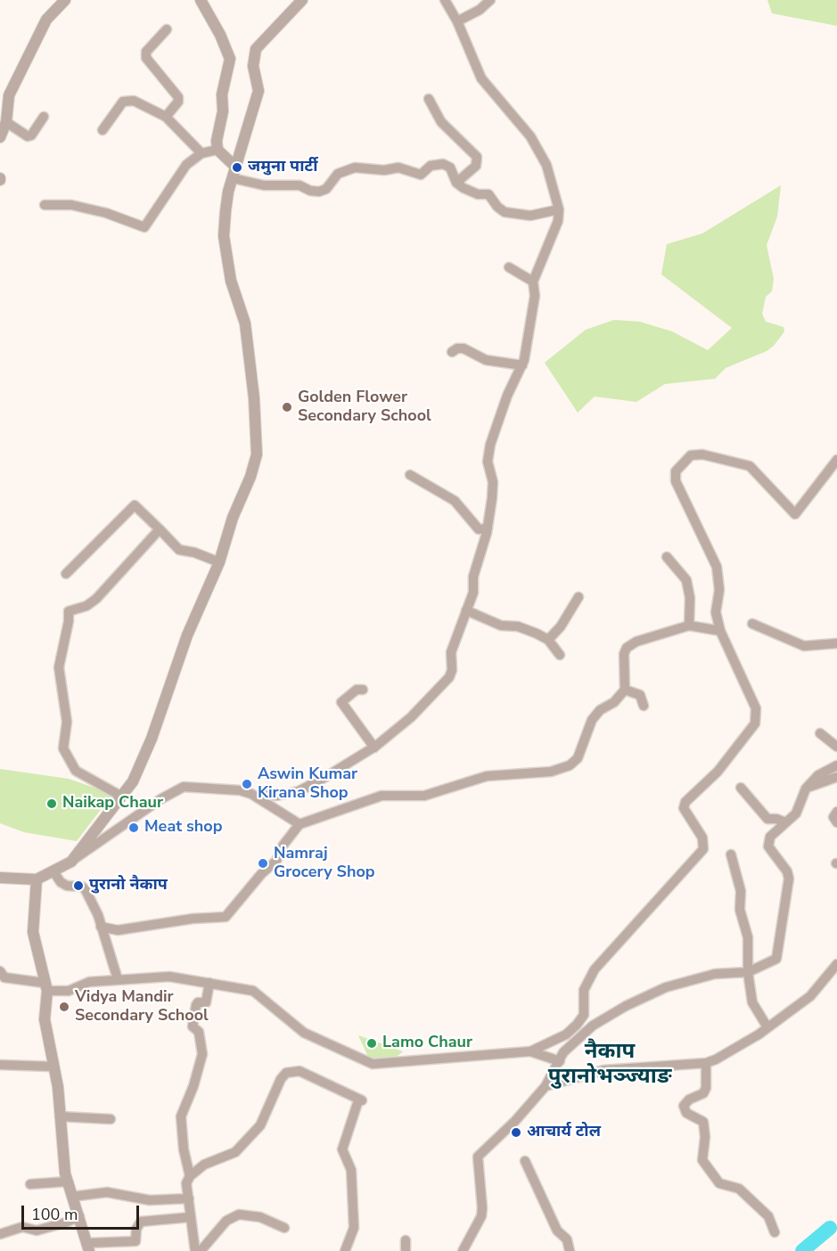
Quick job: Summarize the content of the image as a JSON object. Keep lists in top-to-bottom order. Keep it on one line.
{"districts":["नैकाप पुरानोभञ्ज्याङ"],"places":["जमुना पार्टी","Golden Flower Secondary School","Aswin Kumar Kirana Shop","Naikap Chaur","Meat shop","Namraj Grocery Shop","पुरानो नैकाप","Vidya Mandir Secondary School","Lamo Chaur","आचार्य टोल"],"scale_bar":"100 m"}
